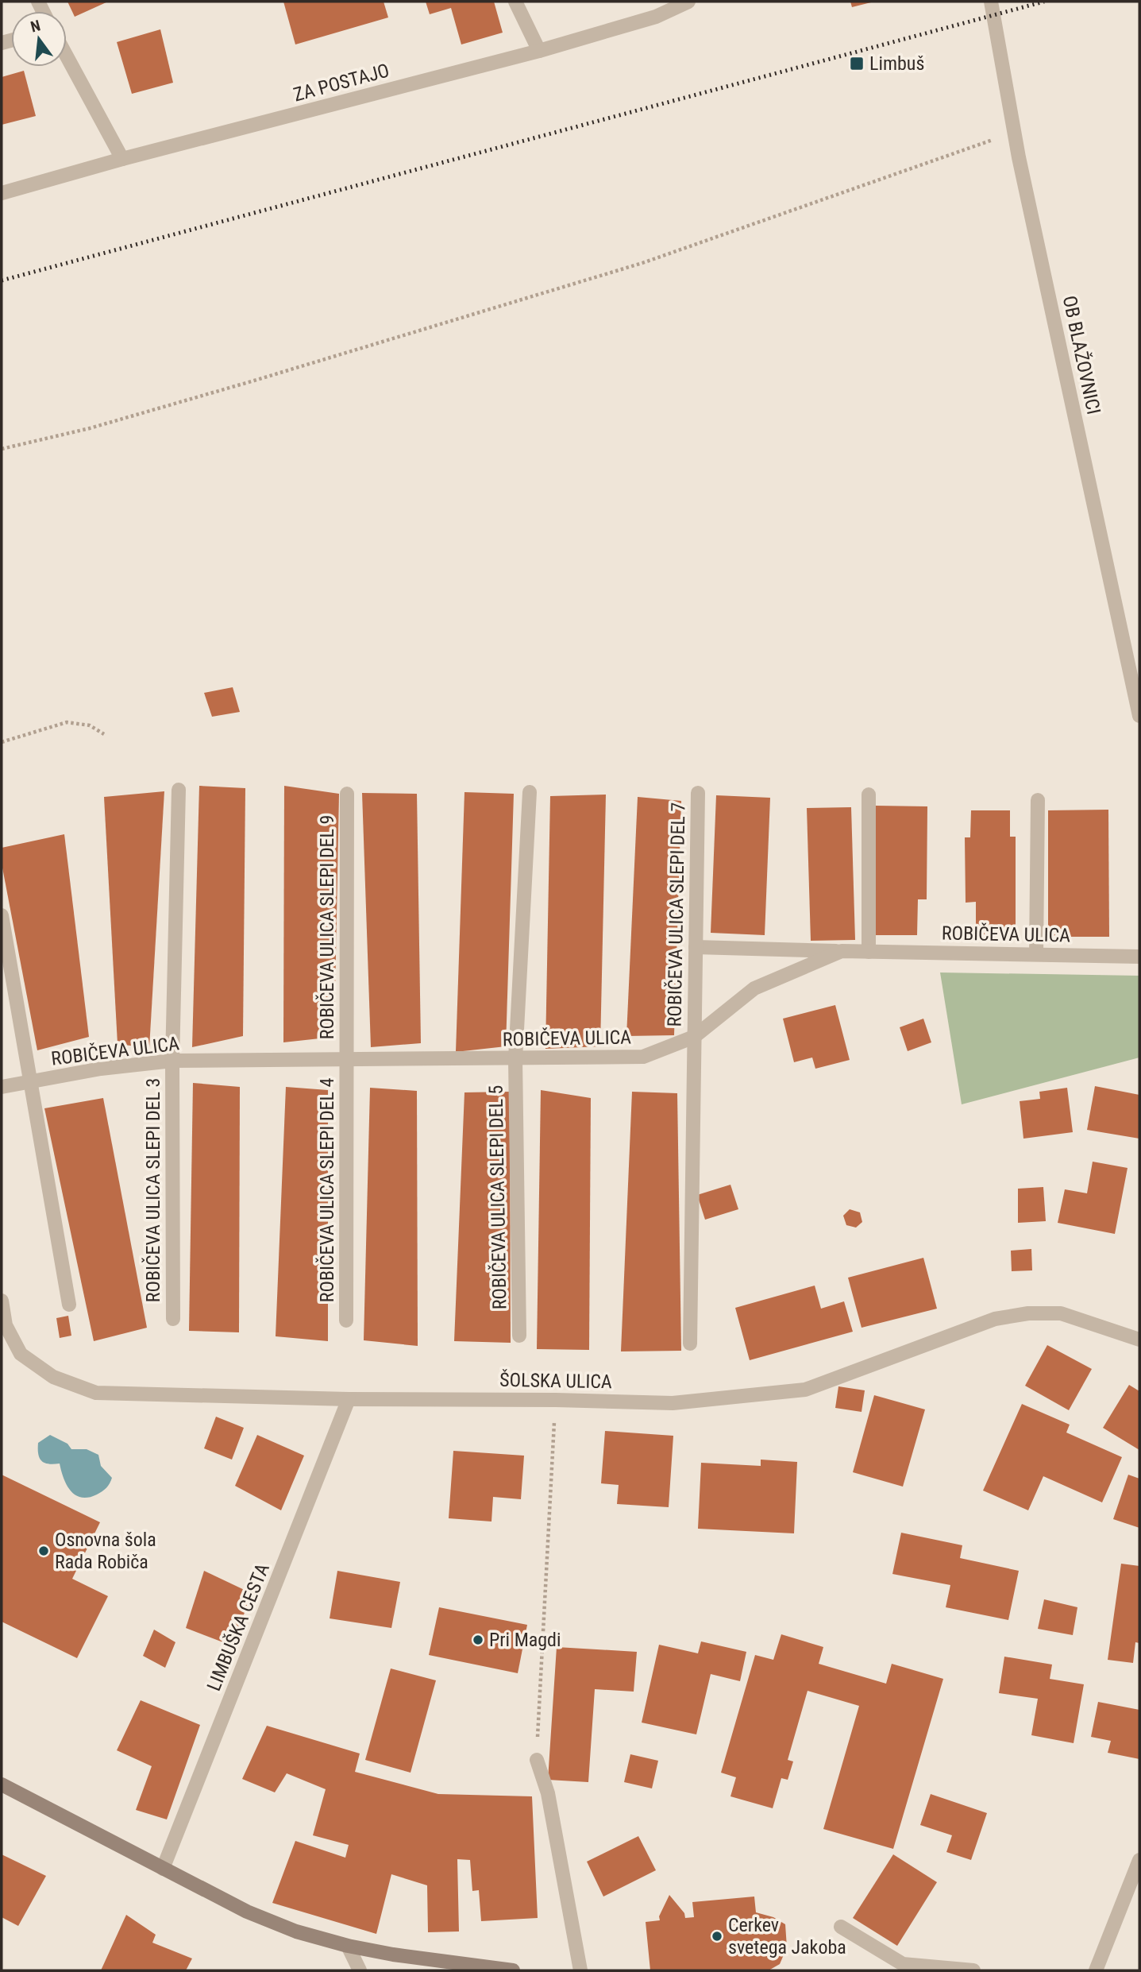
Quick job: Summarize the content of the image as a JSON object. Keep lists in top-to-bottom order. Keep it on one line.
{"streets":{"street":["ZA POSTAJO","OB BLAŽOVNICI","ROBIČEVA ULICA SLEPI DEL 7","ROBIČEVA ULICA SLEPI DEL 9","ROBIČEVA ULICA","ROBIČEVA ULICA SLEPI DEL 3","ROBIČEVA ULICA SLEPI DEL 4","ROBIČEVA ULICA SLEPI DEL 5","ŠOLSKA ULICA","LIMBUŠKA CESTA"]},"crossings":[["ROBIČEVA ULICA SLEPI DEL 7","ROBIČEVA ULICA"],["ROBIČEVA ULICA SLEPI DEL 9","ROBIČEVA ULICA"],["ROBIČEVA ULICA SLEPI DEL 9","ROBIČEVA ULICA SLEPI DEL 4"],["ROBIČEVA ULICA","ROBIČEVA ULICA SLEPI DEL 3"],["ROBIČEVA ULICA","ROBIČEVA ULICA SLEPI DEL 4"],["ROBIČEVA ULICA","ROBIČEVA ULICA SLEPI DEL 5"],["ŠOLSKA ULICA","LIMBUŠKA CESTA"]],"places":{"transit":["Limbuš"],"other":["Osnovna šola Rada Robiča","Pri Magdi","Cerkev svetega Jakoba"]},"north":"top"}
